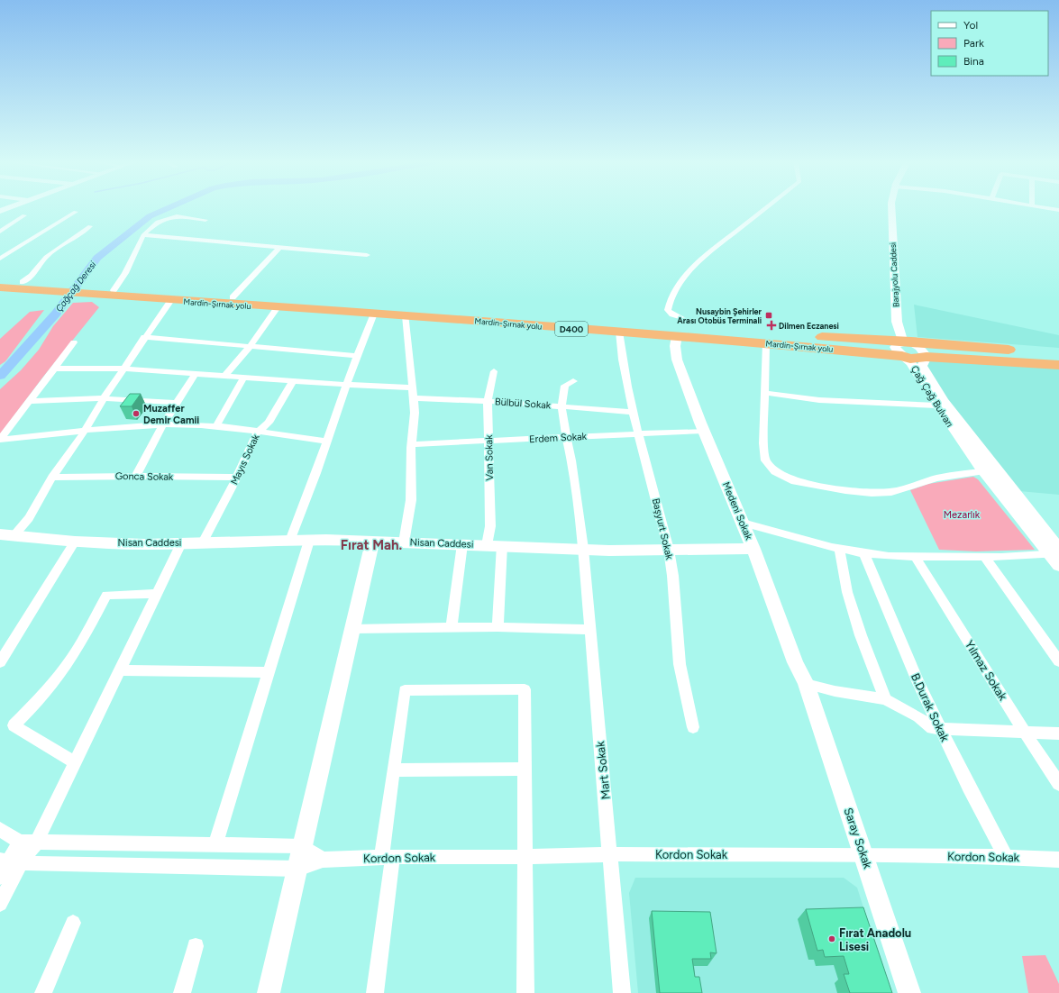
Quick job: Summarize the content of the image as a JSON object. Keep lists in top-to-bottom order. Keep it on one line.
{"streets":{"highway":["Mardin-Şırnak yolu","D400"],"street":["Barajyolu Caddesi","Çağ Çağ Bulvarı","Bülbül Sokak","Erdem Sokak","Van Sokak","Mayıs Sokak","Gonca Sokak","Medeni Sokak","Başyurt Sokak","Nisan Caddesi","Yılmaz Sokak","B.Durak Sokak","Mart Sokak","Saray Sokak","Kordon Sokak"]},"crossings":[["Barajyolu Caddesi","Mardin-Şırnak yolu"],["Barajyolu Caddesi","Çağ Çağ Bulvarı"],["Mardin-Şırnak yolu","Çağ Çağ Bulvarı"],["Mardin-Şırnak yolu","Medeni Sokak"],["Mardin-Şırnak yolu","Başyurt Sokak"],["Bülbül Sokak","Van Sokak"],["Bülbül Sokak","Başyurt Sokak"],["Bülbül Sokak","Mart Sokak"],["Erdem Sokak","Van Sokak"],["Erdem Sokak","Medeni Sokak"],["Erdem Sokak","Başyurt Sokak"],["Erdem Sokak","Mart Sokak"],["Van Sokak","Nisan Caddesi"],["Mayıs Sokak","Gonca Sokak"],["Mayıs Sokak","Nisan Caddesi"],["Medeni Sokak","Nisan Caddesi"],["Medeni Sokak","Saray Sokak"],["Başyurt Sokak","Nisan Caddesi"],["Nisan Caddesi","Mart Sokak"],["B.Durak Sokak","Kordon Sokak"],["Mart Sokak","Kordon Sokak"],["Saray Sokak","Kordon Sokak"]],"districts":["Fırat Mah."],"water":["Çağçağ Deresi"],"parks":["Mezarlık"],"places":{"transit":["Nusaybin Şehirler Arası Otobüs Terminali"],"health":["Dilmen Eczanesi"],"other":["Muzaffer Demir Camii","Fırat Anadolu Lisesi"]},"legend":["Yol","Park","Bina"]}
